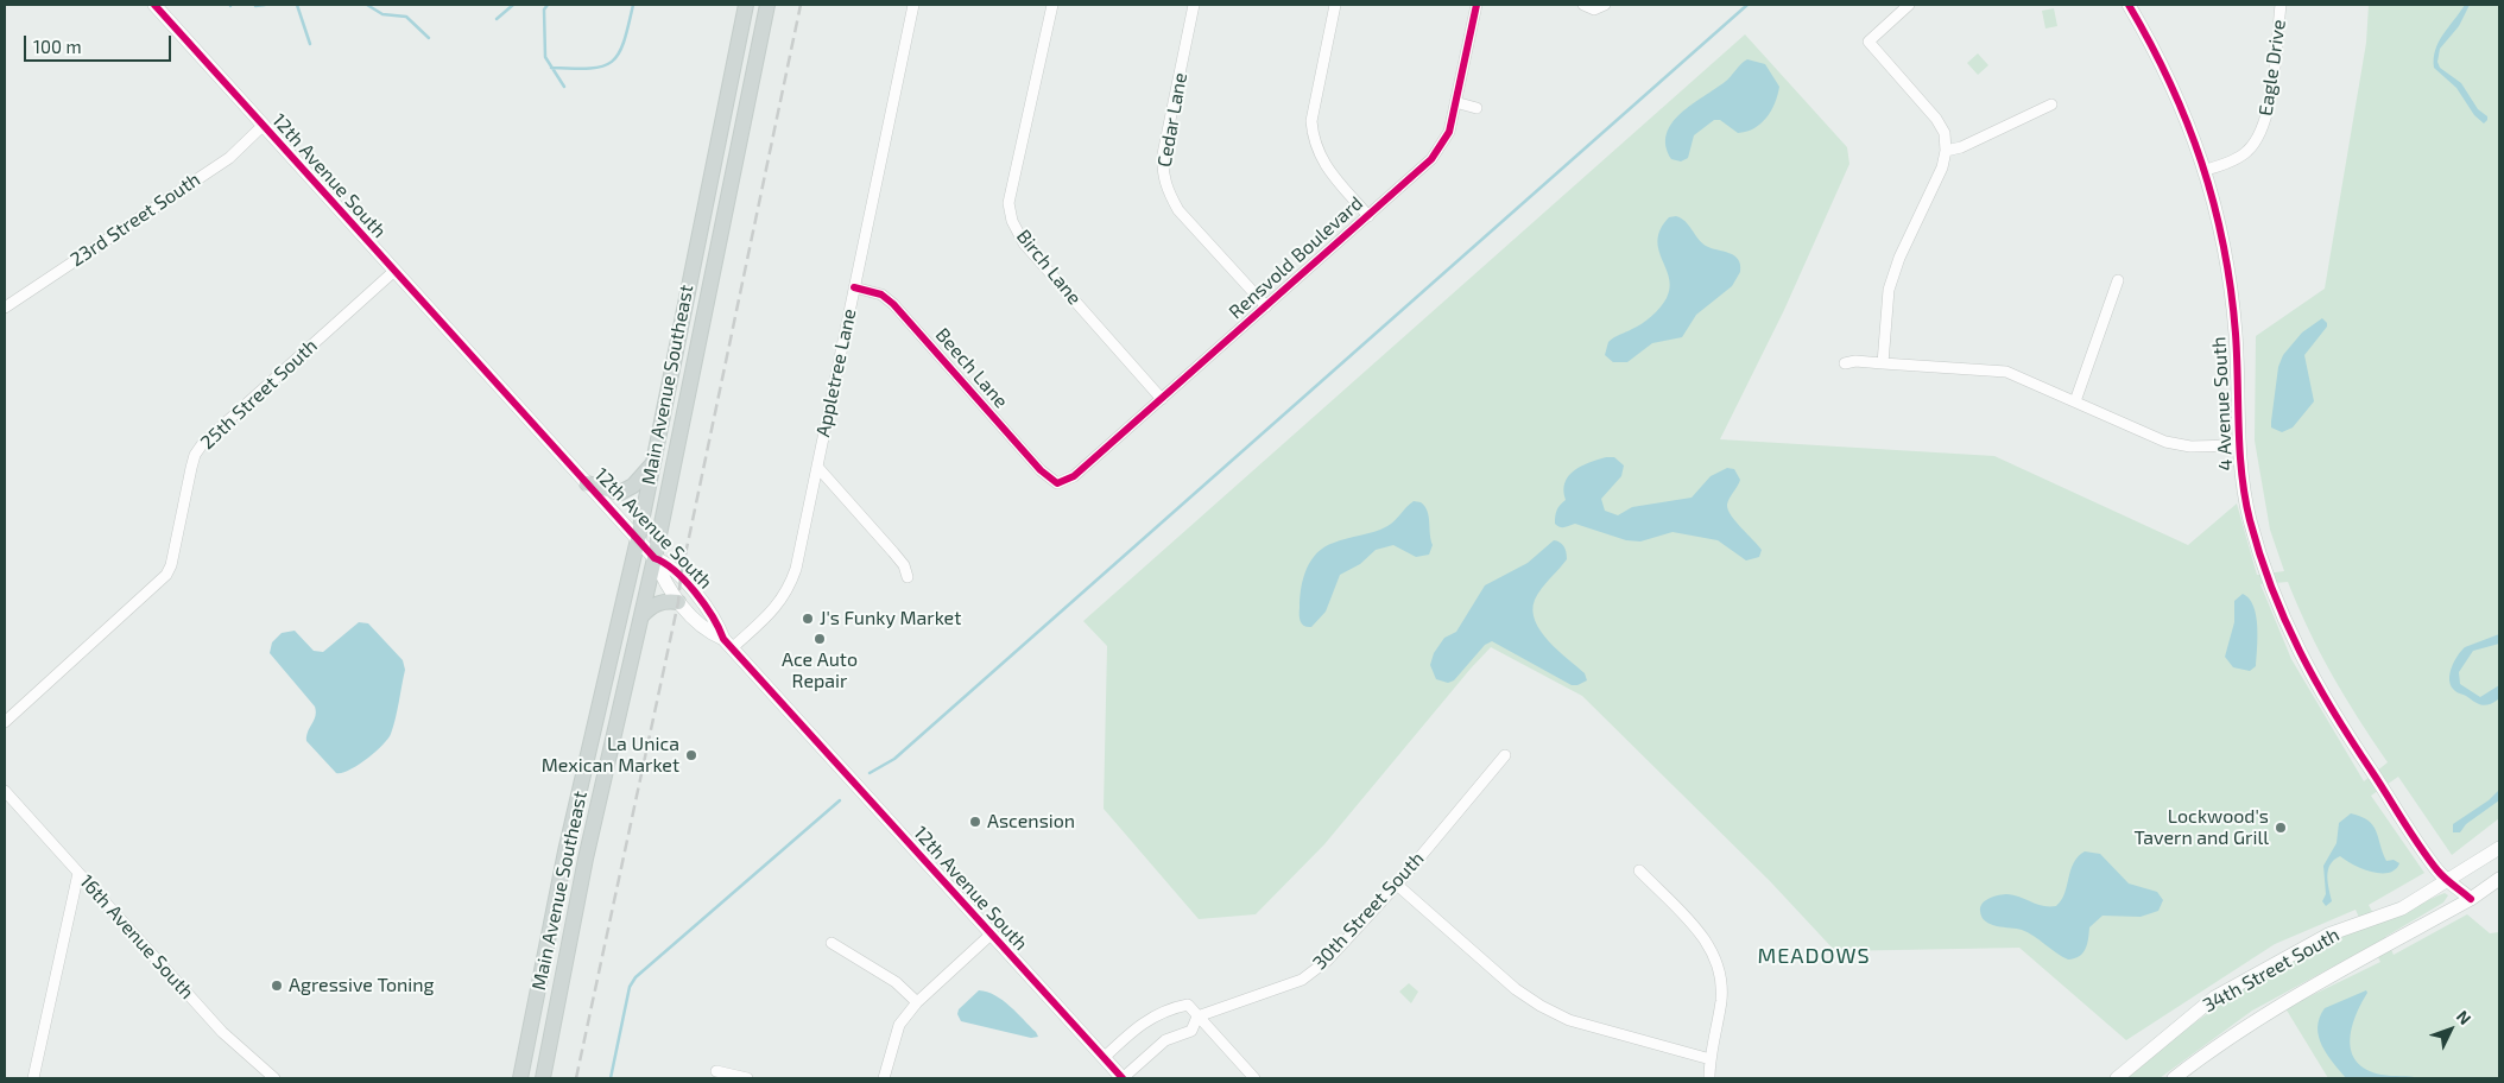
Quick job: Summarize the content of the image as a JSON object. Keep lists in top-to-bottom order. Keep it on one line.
{"streets":{"main road":["Main Avenue Southeast"],"street":["Eagle Drive","Cedar Lane","12th Avenue South","23rd Street South","Rensvold Boulevard","Birch Lane","Beech Lane","Appletree Lane","25th Street South","4 Avenue South","30th Street South","16th Avenue South","34th Street South"]},"crossings":[["Eagle Drive","4 Avenue South"],["Cedar Lane","Rensvold Boulevard"],["12th Avenue South","23rd Street South"],["12th Avenue South","Appletree Lane"],["12th Avenue South","Main Avenue Southeast"],["12th Avenue South","25th Street South"],["12th Avenue South","30th Street South"],["Rensvold Boulevard","Birch Lane"],["Rensvold Boulevard","Beech Lane"],["Beech Lane","Appletree Lane"],["4 Avenue South","34th Street South"]],"districts":["MEADOWS"],"places":["J's Funky Market","Ace Auto Repair","La Unica Mexican Market","Ascension","Lockwood's Tavern and Grill","Agressive Toning"],"scale_bar":"100 m","north":"top right"}
